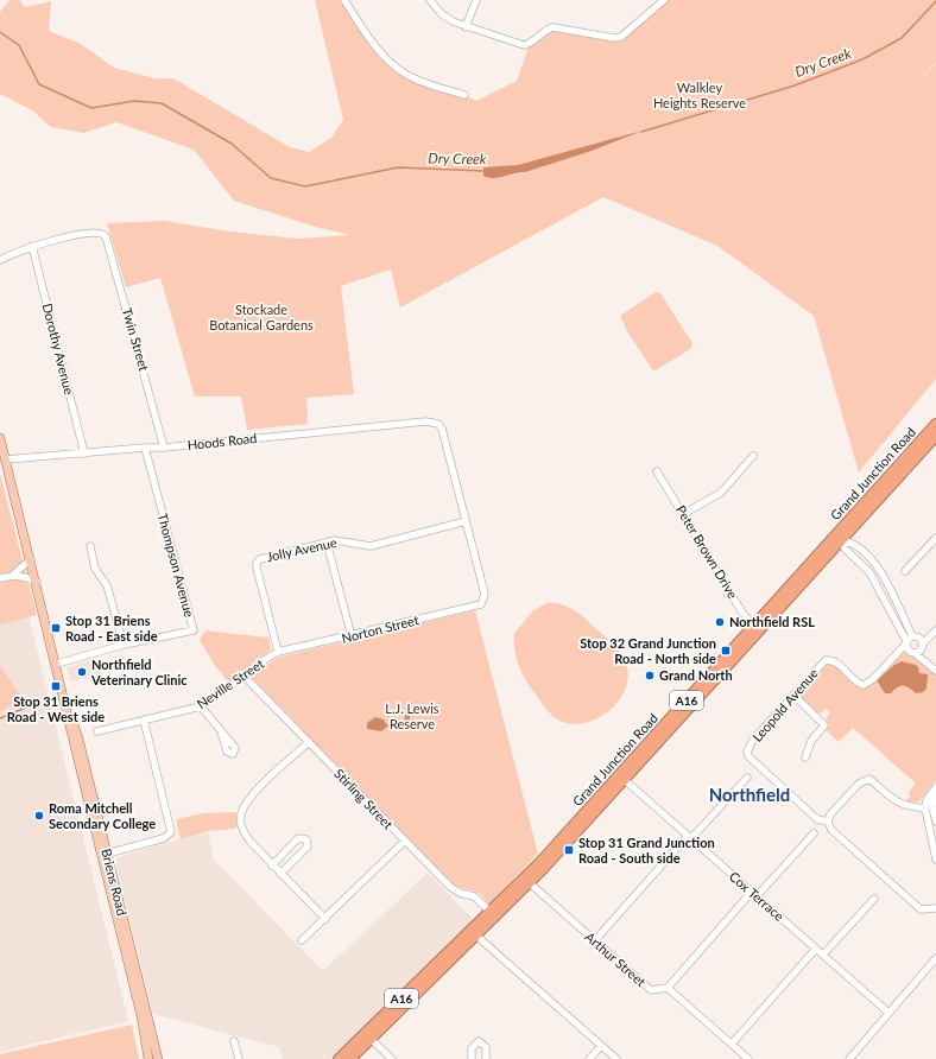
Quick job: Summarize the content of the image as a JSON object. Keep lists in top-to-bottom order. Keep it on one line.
{"streets":{"highway":["Grand Junction Road","A16"],"main road":["Briens Road"],"street":["Twin Street","Dorothy Avenue","Hoods Road","Jolly Avenue","Peter Brown Drive","Thompson Avenue","Norton Street","Neville Street","Leopold Avenue","Stirling Street","Cox Terrace","Arthur Street"]},"crossings":[["Twin Street","Dorothy Avenue"],["Twin Street","Hoods Road"],["Dorothy Avenue","Hoods Road"],["Hoods Road","Jolly Avenue"],["Hoods Road","Thompson Avenue"],["Hoods Road","Norton Street"],["Hoods Road","Briens Road"],["Grand Junction Road","Peter Brown Drive"],["Grand Junction Road","Stirling Street"],["Grand Junction Road","Cox Terrace"],["Grand Junction Road","Arthur Street"],["Jolly Avenue","Norton Street"],["Jolly Avenue","Neville Street"],["Thompson Avenue","Briens Road"],["Norton Street","Neville Street"],["Neville Street","Stirling Street"]],"districts":["Northfield"],"water":["Dry Creek"],"parks":["Walkley Heights Reserve","Stockade Botanical Gardens","L.J. Lewis Reserve"],"places":{"other":["Northfield RSL","Northfield Veterinary Clinic","Grand North","Roma Mitchell Secondary College"],"transit":["Stop 31 Briens Road - East side","Stop 32 Grand Junction Road - North side","Stop 31 Briens Road - West side","Stop 31 Grand Junction Road - South side"]}}
